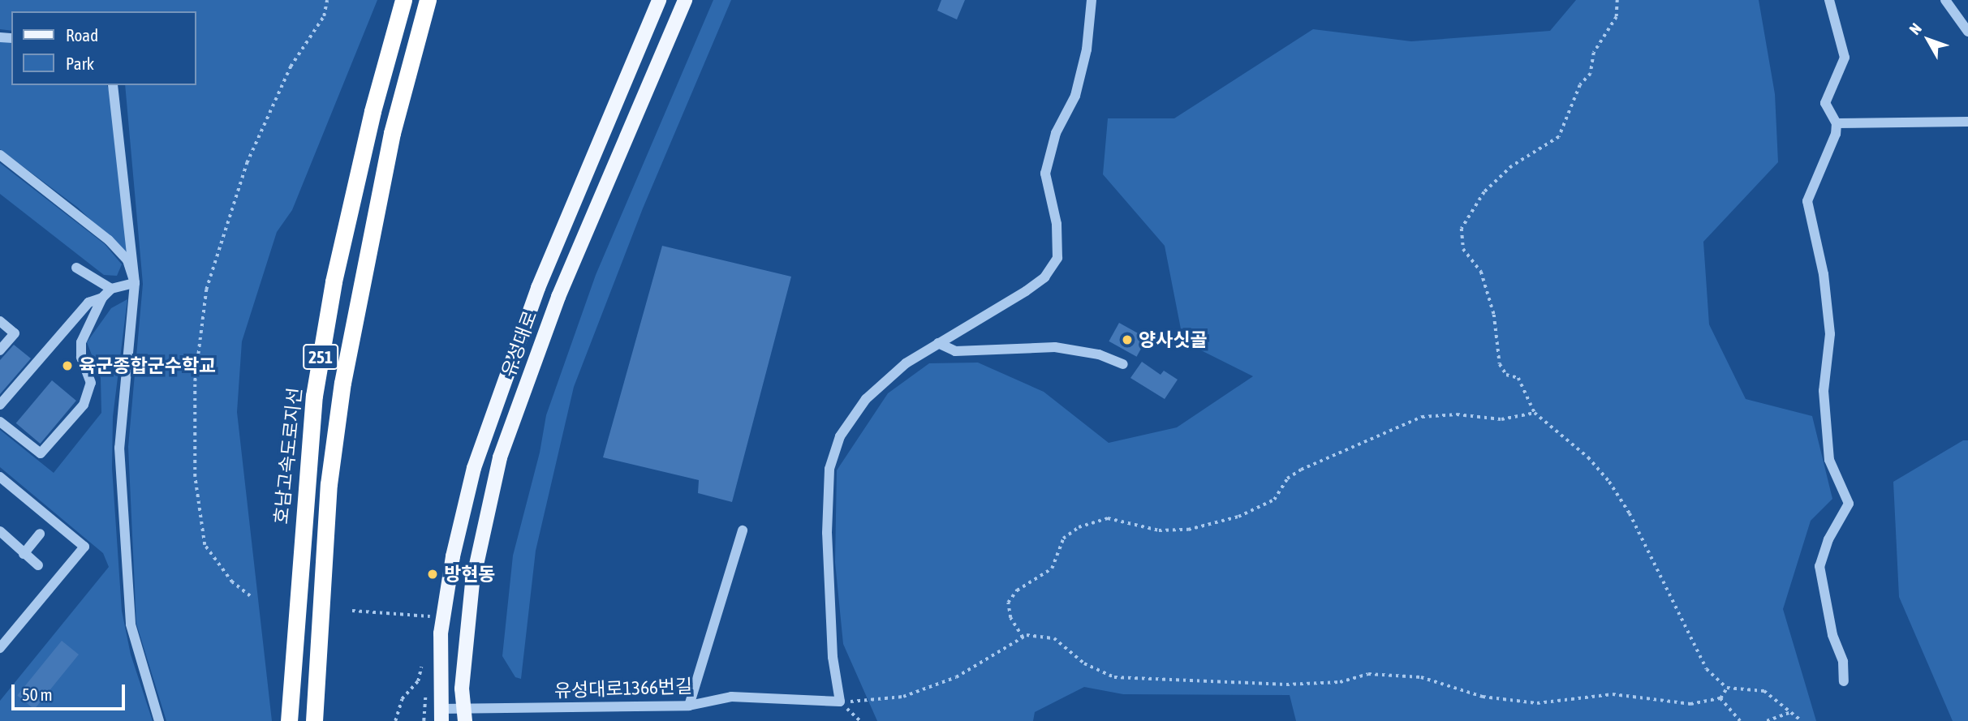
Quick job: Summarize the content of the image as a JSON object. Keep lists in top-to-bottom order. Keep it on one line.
{"streets":{"highway":["251","호남고속도로지선"],"main road":["유성대로"],"street":["유성대로1366번길"]},"crossings":[["유성대로","유성대로1366번길"]],"places":["양사싯골","육군종합군수학교","방현동"],"legend":["Road","Park"],"scale_bar":"50 m","north":"top left"}
